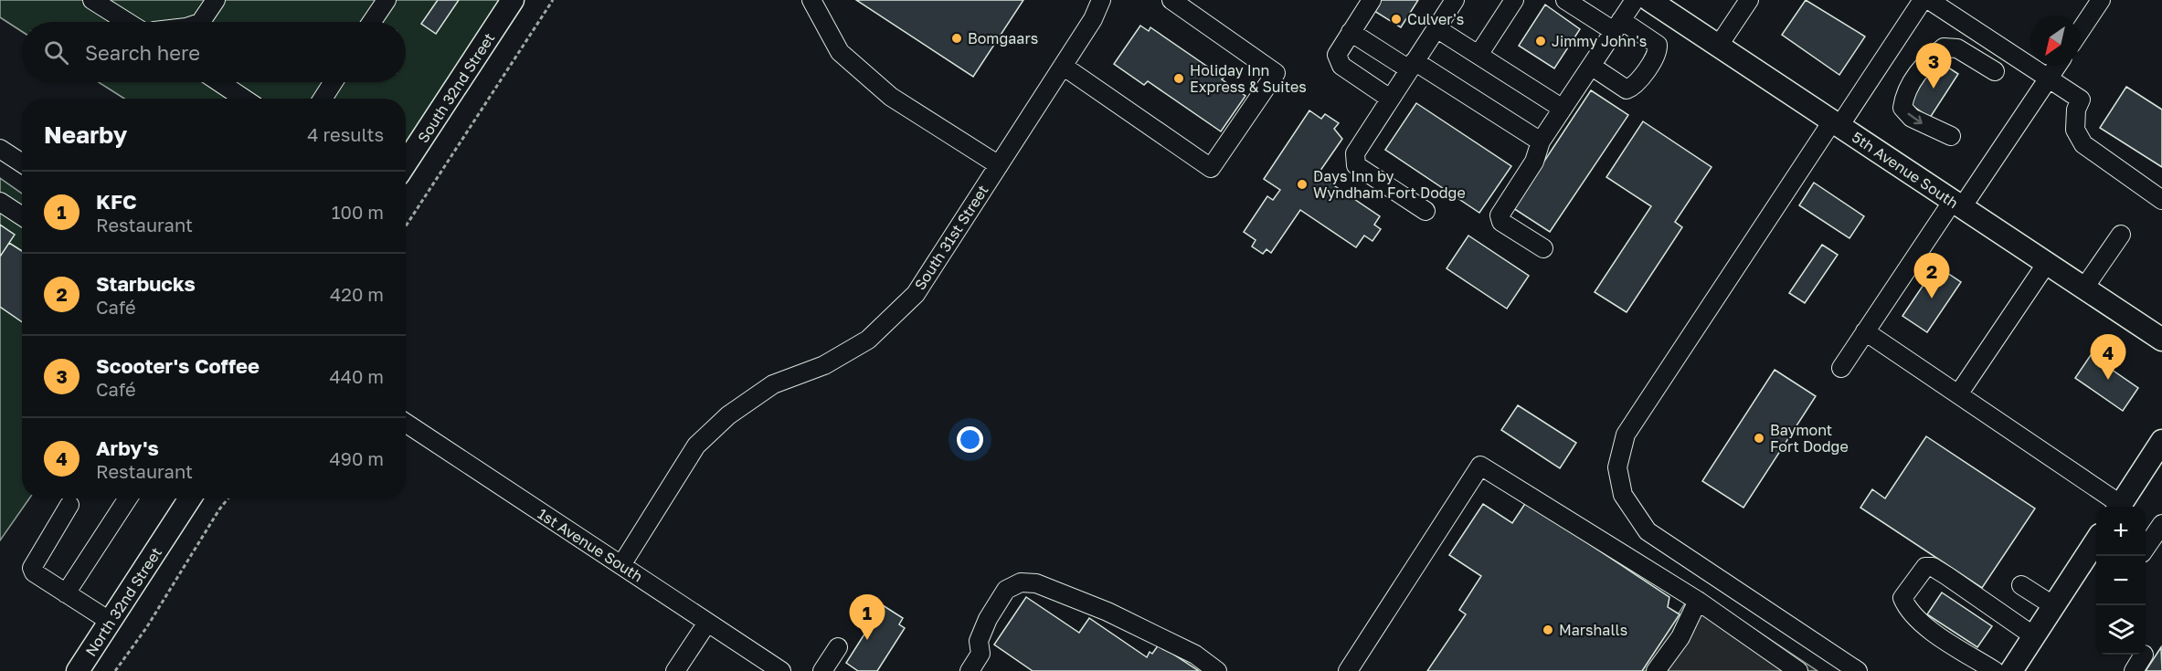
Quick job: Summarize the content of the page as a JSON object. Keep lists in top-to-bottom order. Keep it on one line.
{"streets":{"main road":["South 32nd Street","5th Avenue South","North 32nd Street"],"street":["South 31st Street","1st Avenue South"]},"crossings":[["South 31st Street","1st Avenue South"]],"places":["Culver's","Bomgaars","Jimmy John's","Holiday Inn Express & Suites","Days Inn by Wyndham Fort Dodge","Baymont Fort Dodge","Marshalls"],"north":"bottom left","page":{"search":"Search here","pins":["3","2","4","1"],"heading":["Nearby","4 results"],"list":[{"mark":"1","name":"KFC","note":"Restaurant","value":"100 m"},{"mark":"2","name":"Starbucks","note":"Café","value":"420 m"},{"mark":"3","name":"Scooter's Coffee","note":"Café","value":"440 m"},{"mark":"4","name":"Arby's","note":"Restaurant","value":"490 m"}],"map_buttons":["+","−"]}}
